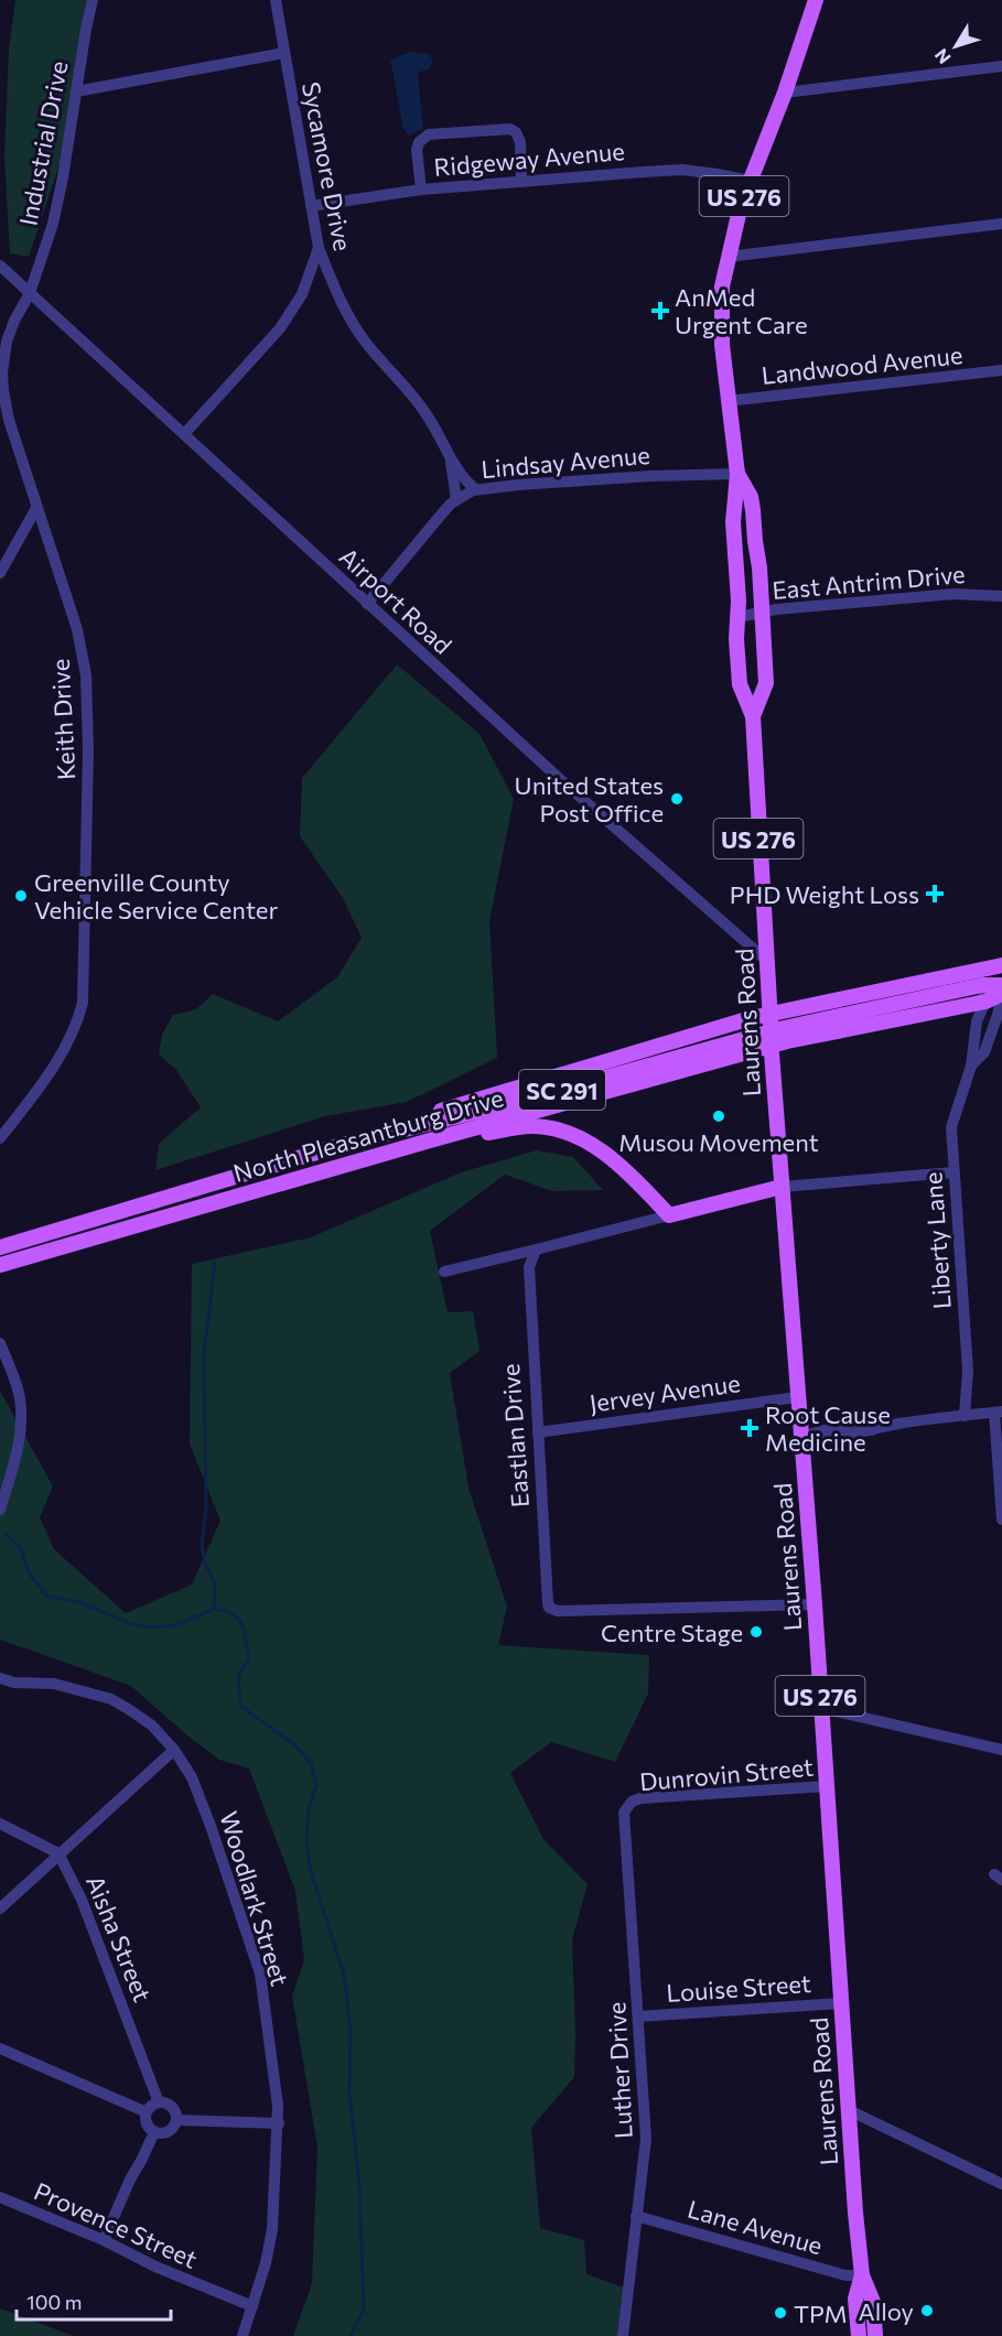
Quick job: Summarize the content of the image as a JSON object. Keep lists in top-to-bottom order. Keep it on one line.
{"streets":{"main road":["US 276","Laurens Road","SC 291","North Pleasantburg Drive"],"street":["Industrial Drive","Ridgeway Avenue","Sycamore Drive","Landwood Avenue","Lindsay Avenue","East Antrim Drive","Airport Road","Keith Drive","Liberty Lane","Jervey Avenue","Eastlan Drive","Dunrovin Street","Woodlark Street","Aisha Street","Louise Street","Luther Drive","Provence Street","Lane Avenue"]},"crossings":[["Industrial Drive","Airport Road"],["Industrial Drive","Keith Drive"],["Ridgeway Avenue","Sycamore Drive"],["Ridgeway Avenue","Laurens Road"],["Sycamore Drive","Lindsay Avenue"],["Landwood Avenue","Laurens Road"],["Lindsay Avenue","Airport Road"],["Lindsay Avenue","Laurens Road"],["East Antrim Drive","Laurens Road"],["Airport Road","Keith Drive"],["Airport Road","Laurens Road"],["Laurens Road","SC 291"],["Laurens Road","North Pleasantburg Drive"],["Laurens Road","Jervey Avenue"],["Laurens Road","Eastlan Drive"],["Laurens Road","Dunrovin Street"],["Laurens Road","Louise Street"],["Laurens Road","Lane Avenue"],["SC 291","North Pleasantburg Drive"],["SC 291","Liberty Lane"],["Jervey Avenue","Eastlan Drive"],["Dunrovin Street","Luther Drive"],["Woodlark Street","Provence Street"],["Louise Street","Luther Drive"],["Luther Drive","Lane Avenue"]],"places":{"health":["AnMed Urgent Care","PHD Weight Loss","Root Cause Medicine"],"other":["United States Post Office","Greenville County Vehicle Service Center","Musou Movement","Centre Stage","Alloy","TPM"]},"scale_bar":"100 m","north":"bottom left"}
